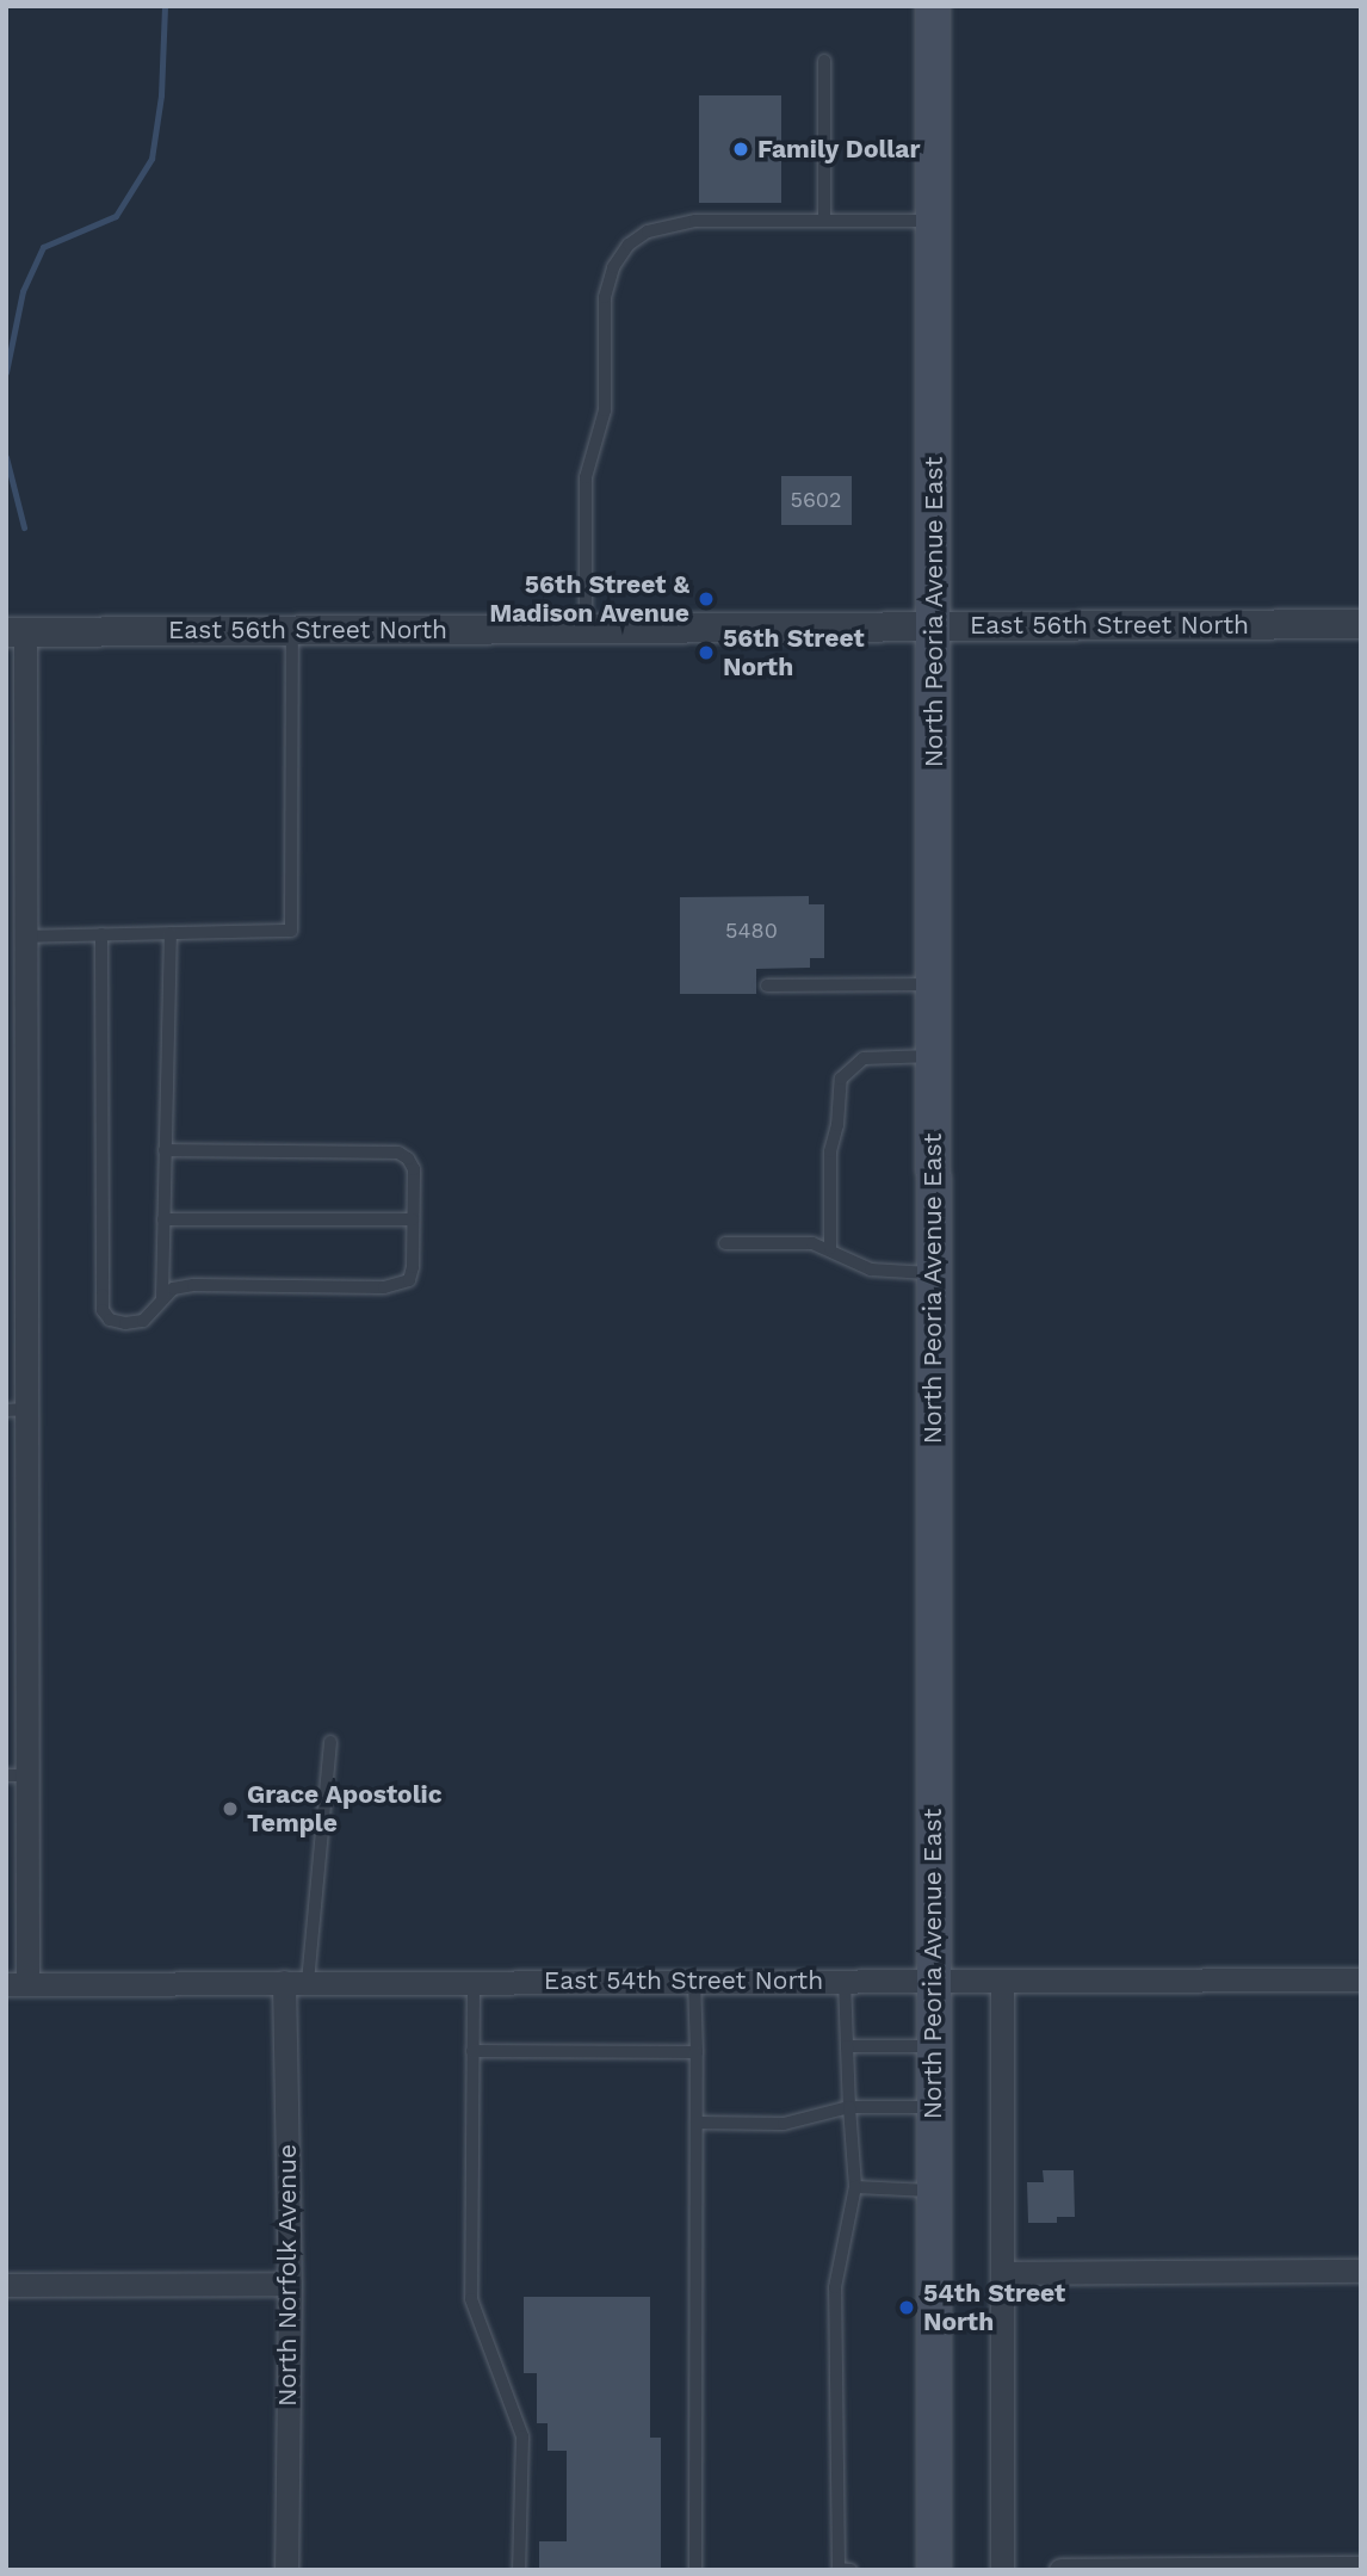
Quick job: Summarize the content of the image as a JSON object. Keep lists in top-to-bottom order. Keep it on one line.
{"streets":{"main road":["North Peoria Avenue East"],"street":["East 56th Street North","East 54th Street North","North Norfolk Avenue"]},"crossings":[["North Peoria Avenue East","East 56th Street North"],["North Peoria Avenue East","East 54th Street North"],["East 54th Street North","North Norfolk Avenue"]],"places":["Family Dollar","56th Street & Madison Avenue","56th Street North","Grace Apostolic Temple","54th Street North"],"house_numbers":["5602","5480"]}
